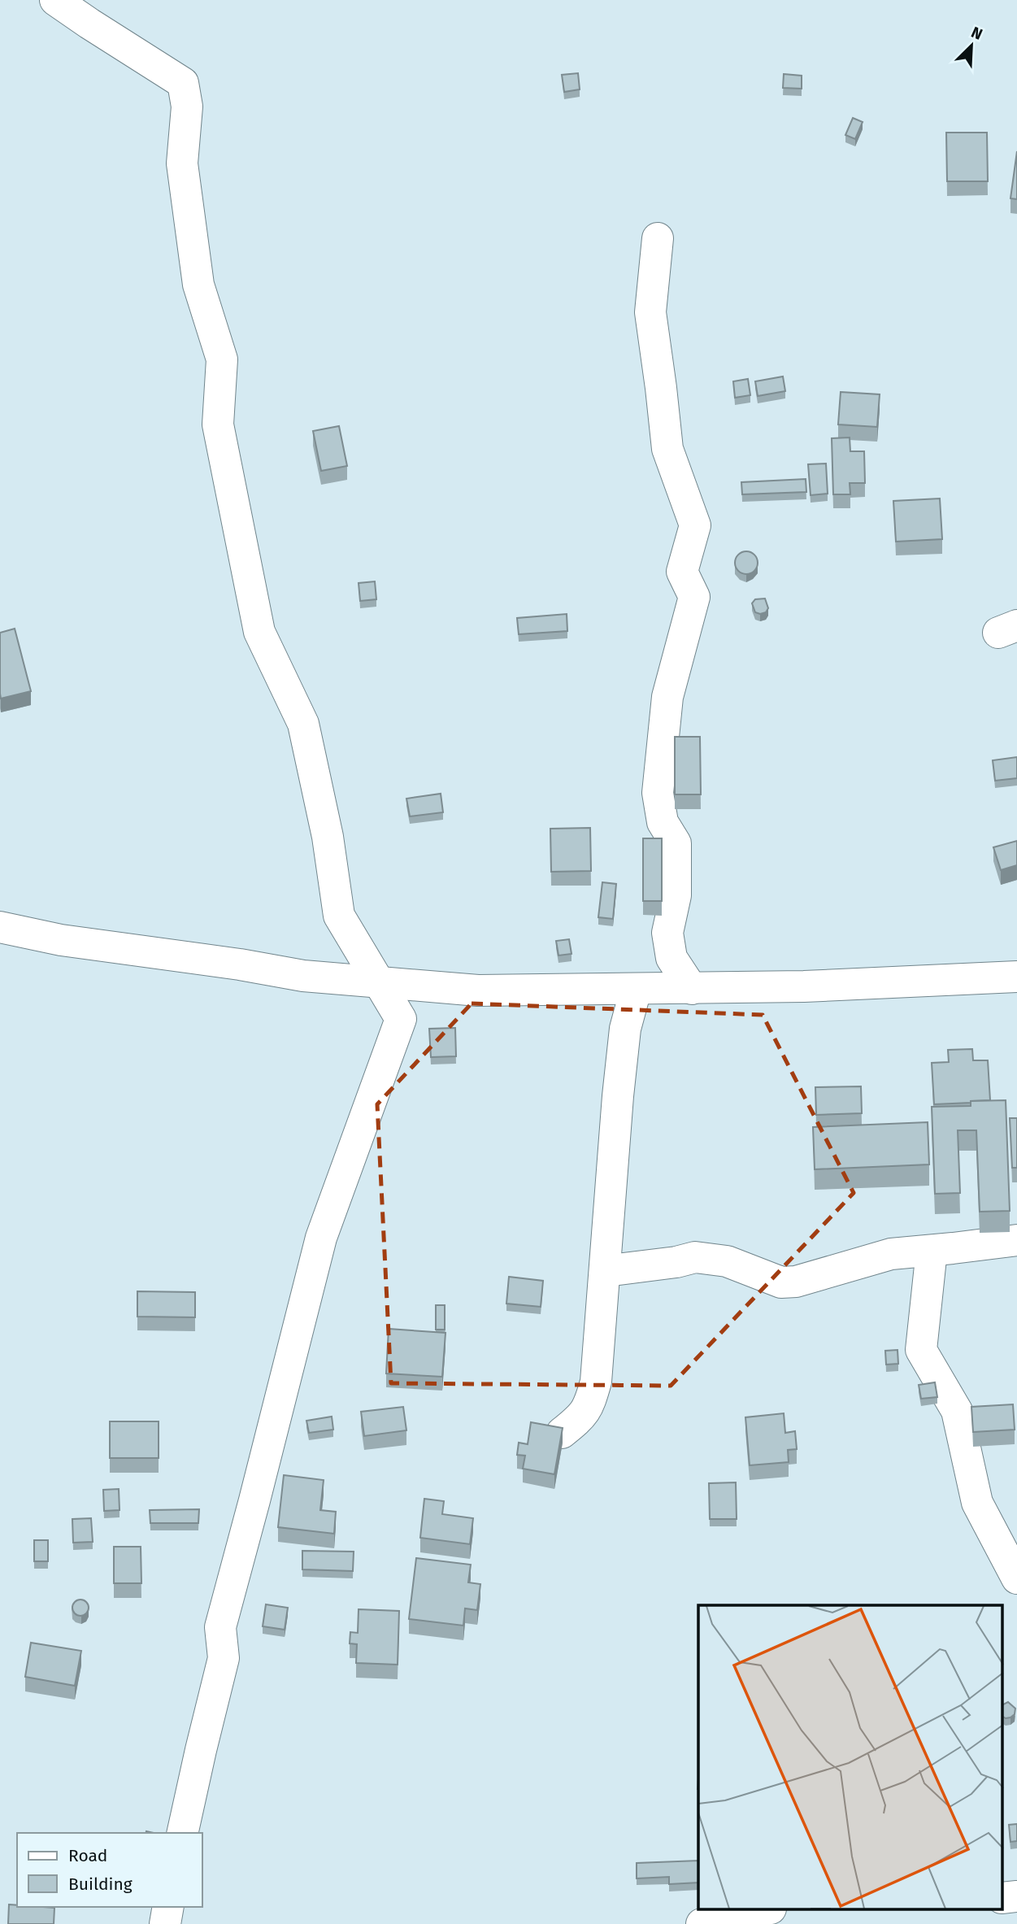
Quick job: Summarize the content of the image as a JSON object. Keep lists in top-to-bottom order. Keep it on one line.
{"legend":["Road","Building"],"north":"top right"}
